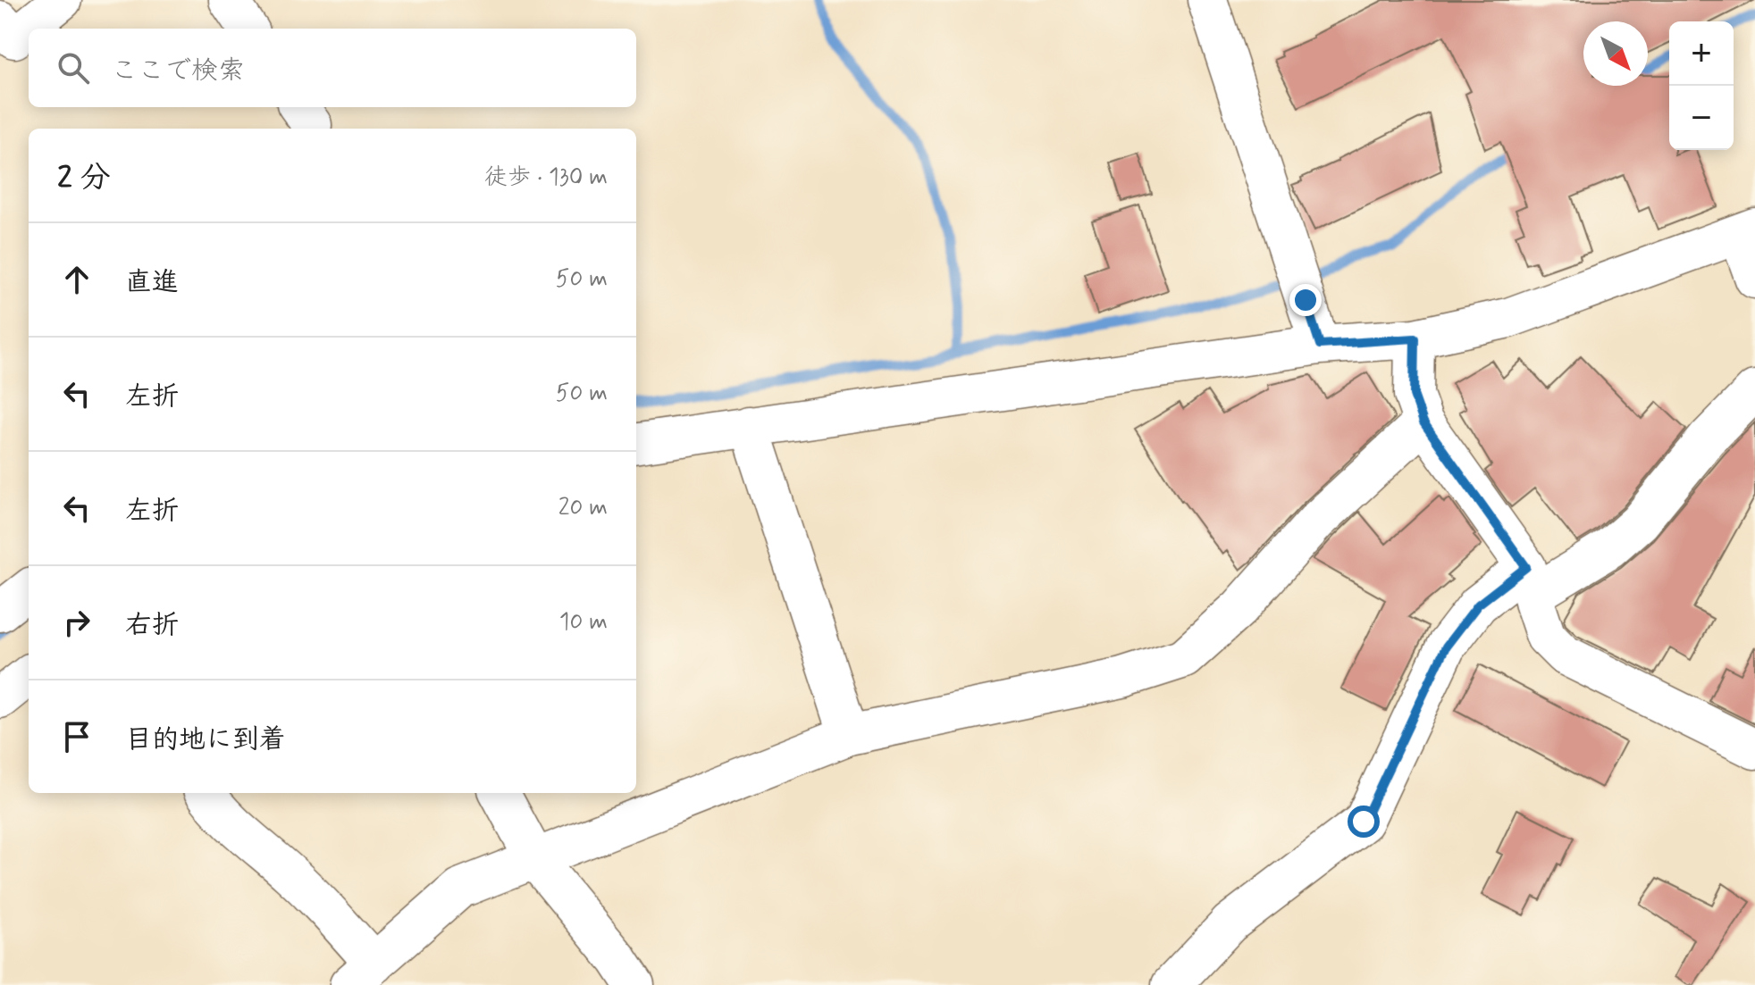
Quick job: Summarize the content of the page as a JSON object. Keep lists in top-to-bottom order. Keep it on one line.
{"north":"bottom right","page":{"map_buttons":["+","−"],"search":"ここで検索","heading":["2 分","徒歩 · 130 m"],"list":[["直進","50 m"],["左折","50 m"],["左折","20 m"],["右折","10 m"],"目的地に到着"]}}
